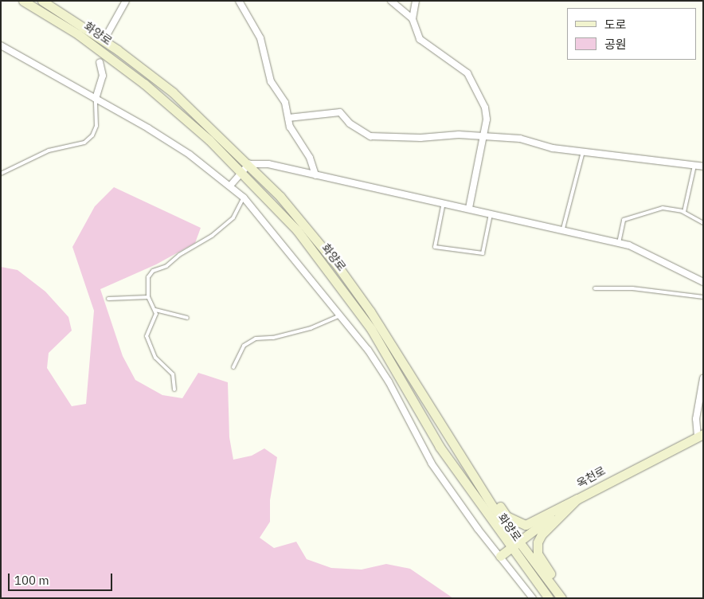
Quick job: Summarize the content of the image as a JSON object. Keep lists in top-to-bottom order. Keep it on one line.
{"streets":{"main road":["화양로","옥천로"]},"crossings":[["화양로","옥천로"]],"legend":["도로","공원"],"scale_bar":"100 m"}
